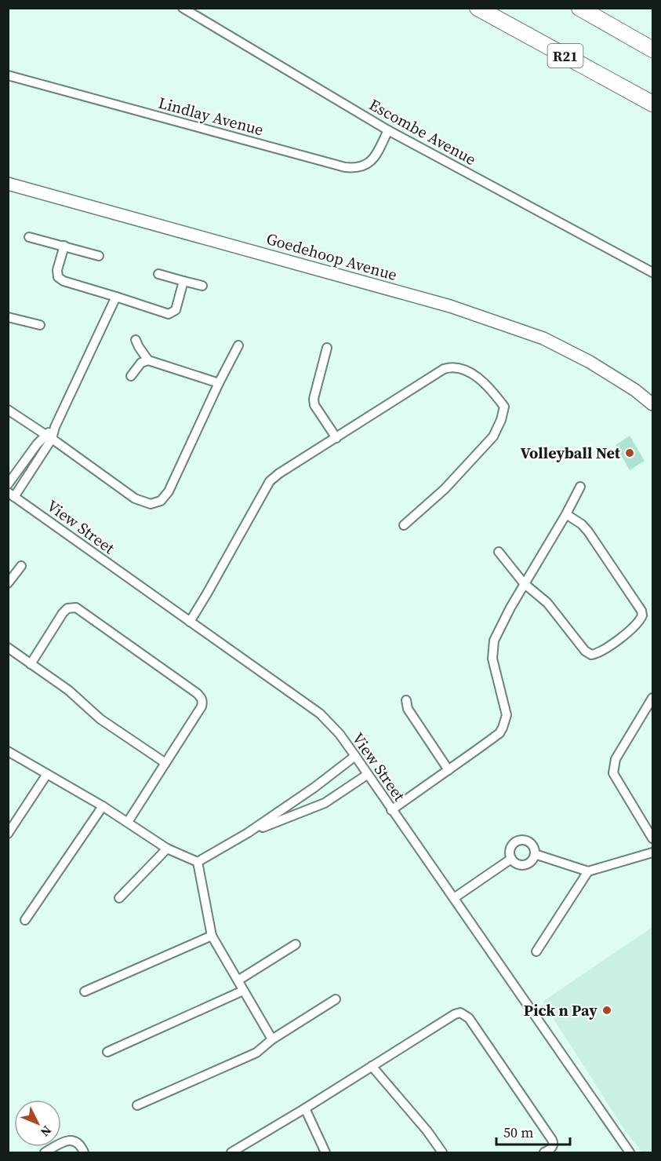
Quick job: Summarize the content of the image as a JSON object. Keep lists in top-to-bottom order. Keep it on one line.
{"streets":{"highway":["R21"],"main road":["Goedehoop Avenue"],"street":["Lindlay Avenue","Escombe Avenue","View Street"]},"crossings":[["Lindlay Avenue","Escombe Avenue"]],"places":["Volleyball Net","Pick n Pay"],"scale_bar":"50 m","north":"bottom right"}
